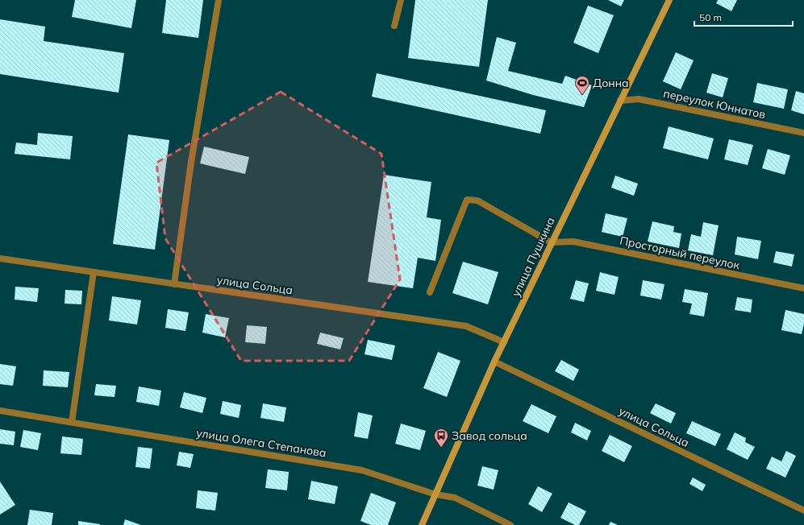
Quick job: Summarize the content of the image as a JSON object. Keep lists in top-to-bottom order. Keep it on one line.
{"streets":{"street":["переулок Юннатов","Просторный переулок","улица Пушкина","улица Сольца","улица Олега Степанова"]},"crossings":[["переулок Юннатов","улица Пушкина"],["Просторный переулок","улица Пушкина"],["улица Пушкина","улица Сольца"],["улица Пушкина","улица Олега Степанова"]],"places":{"sports":["Донна"],"bus stop":["Завод сольца"]},"scale_bar":"50 m"}
